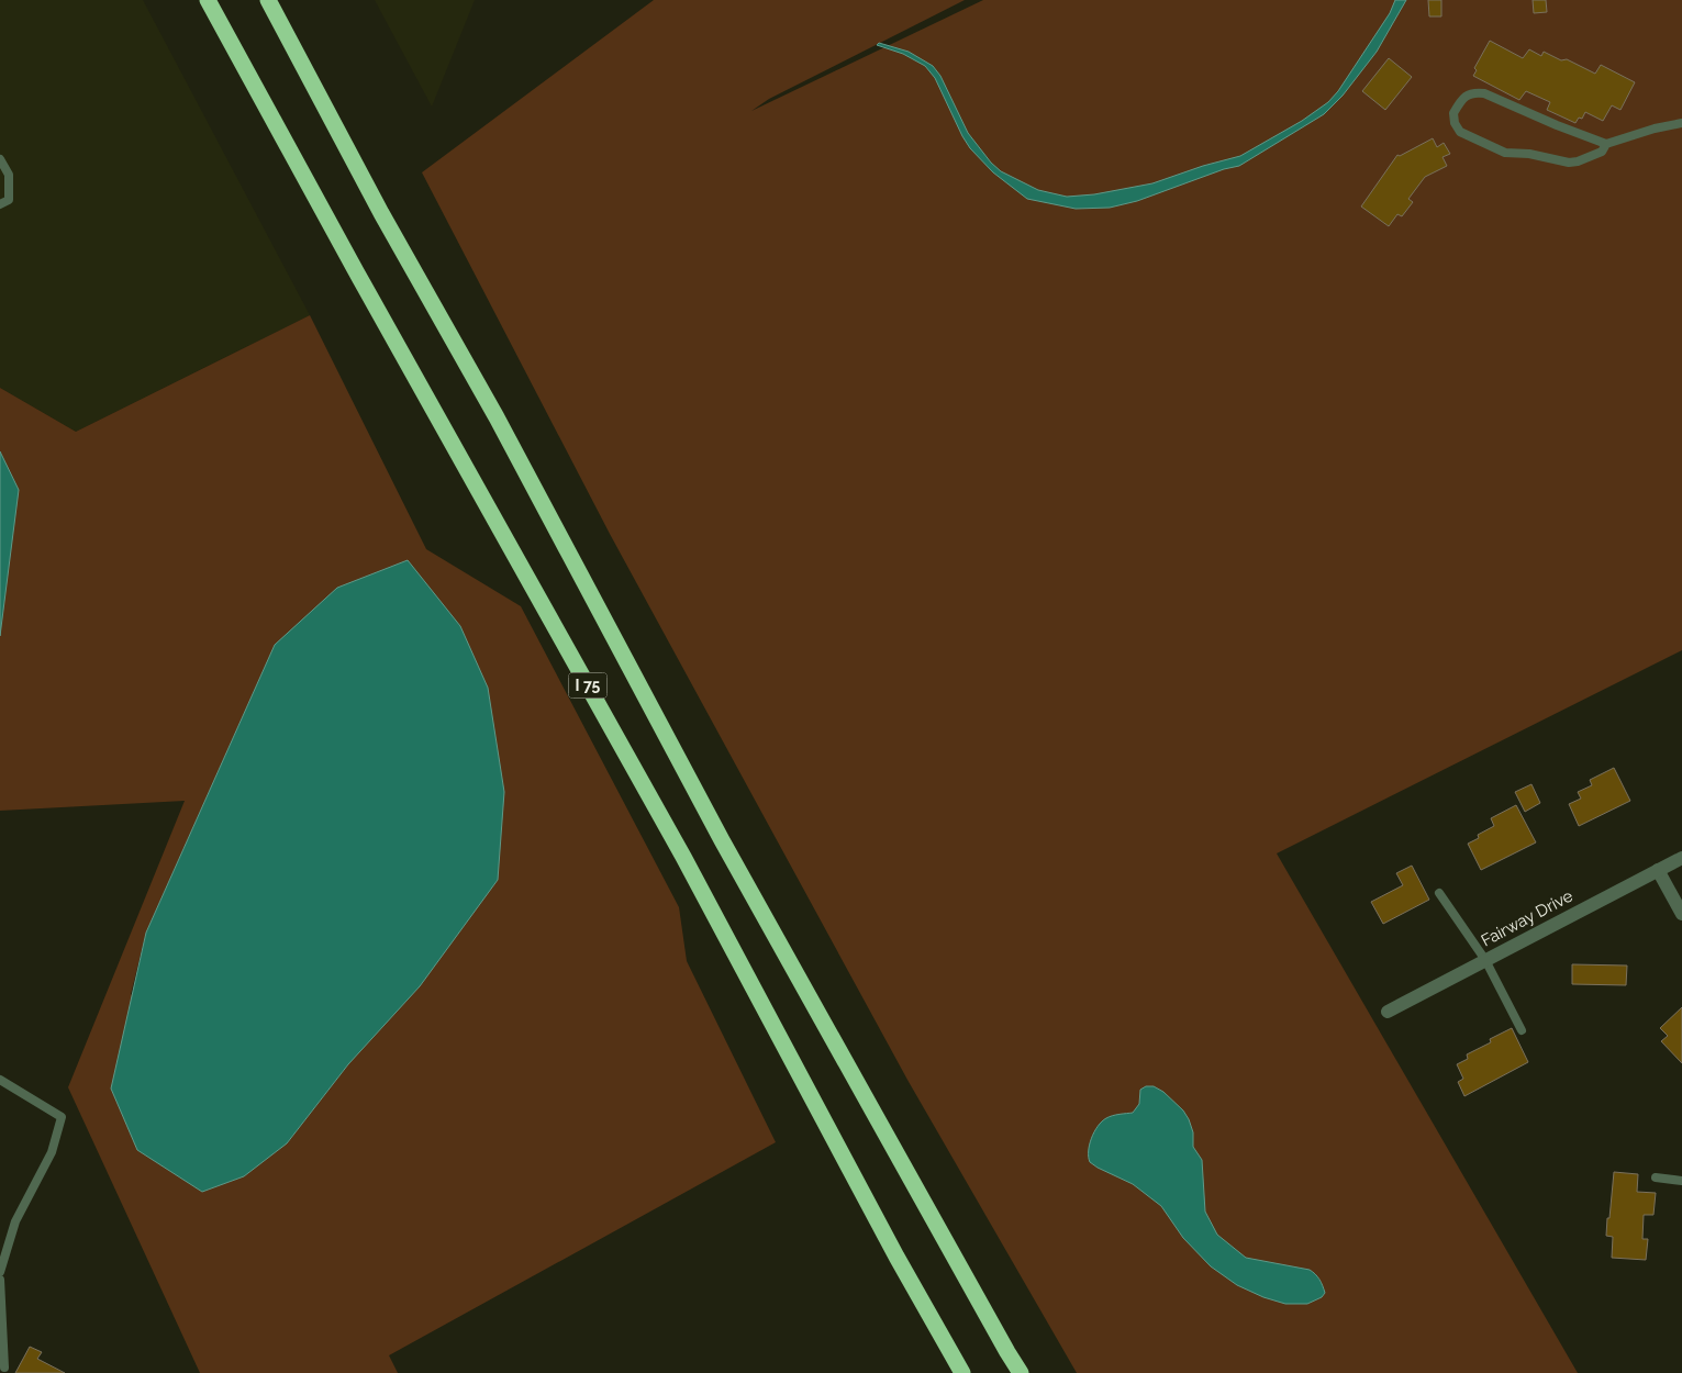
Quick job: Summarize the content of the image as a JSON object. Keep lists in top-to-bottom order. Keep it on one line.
{"streets":{"highway":["I 75"],"street":["Fairway Drive"]}}
